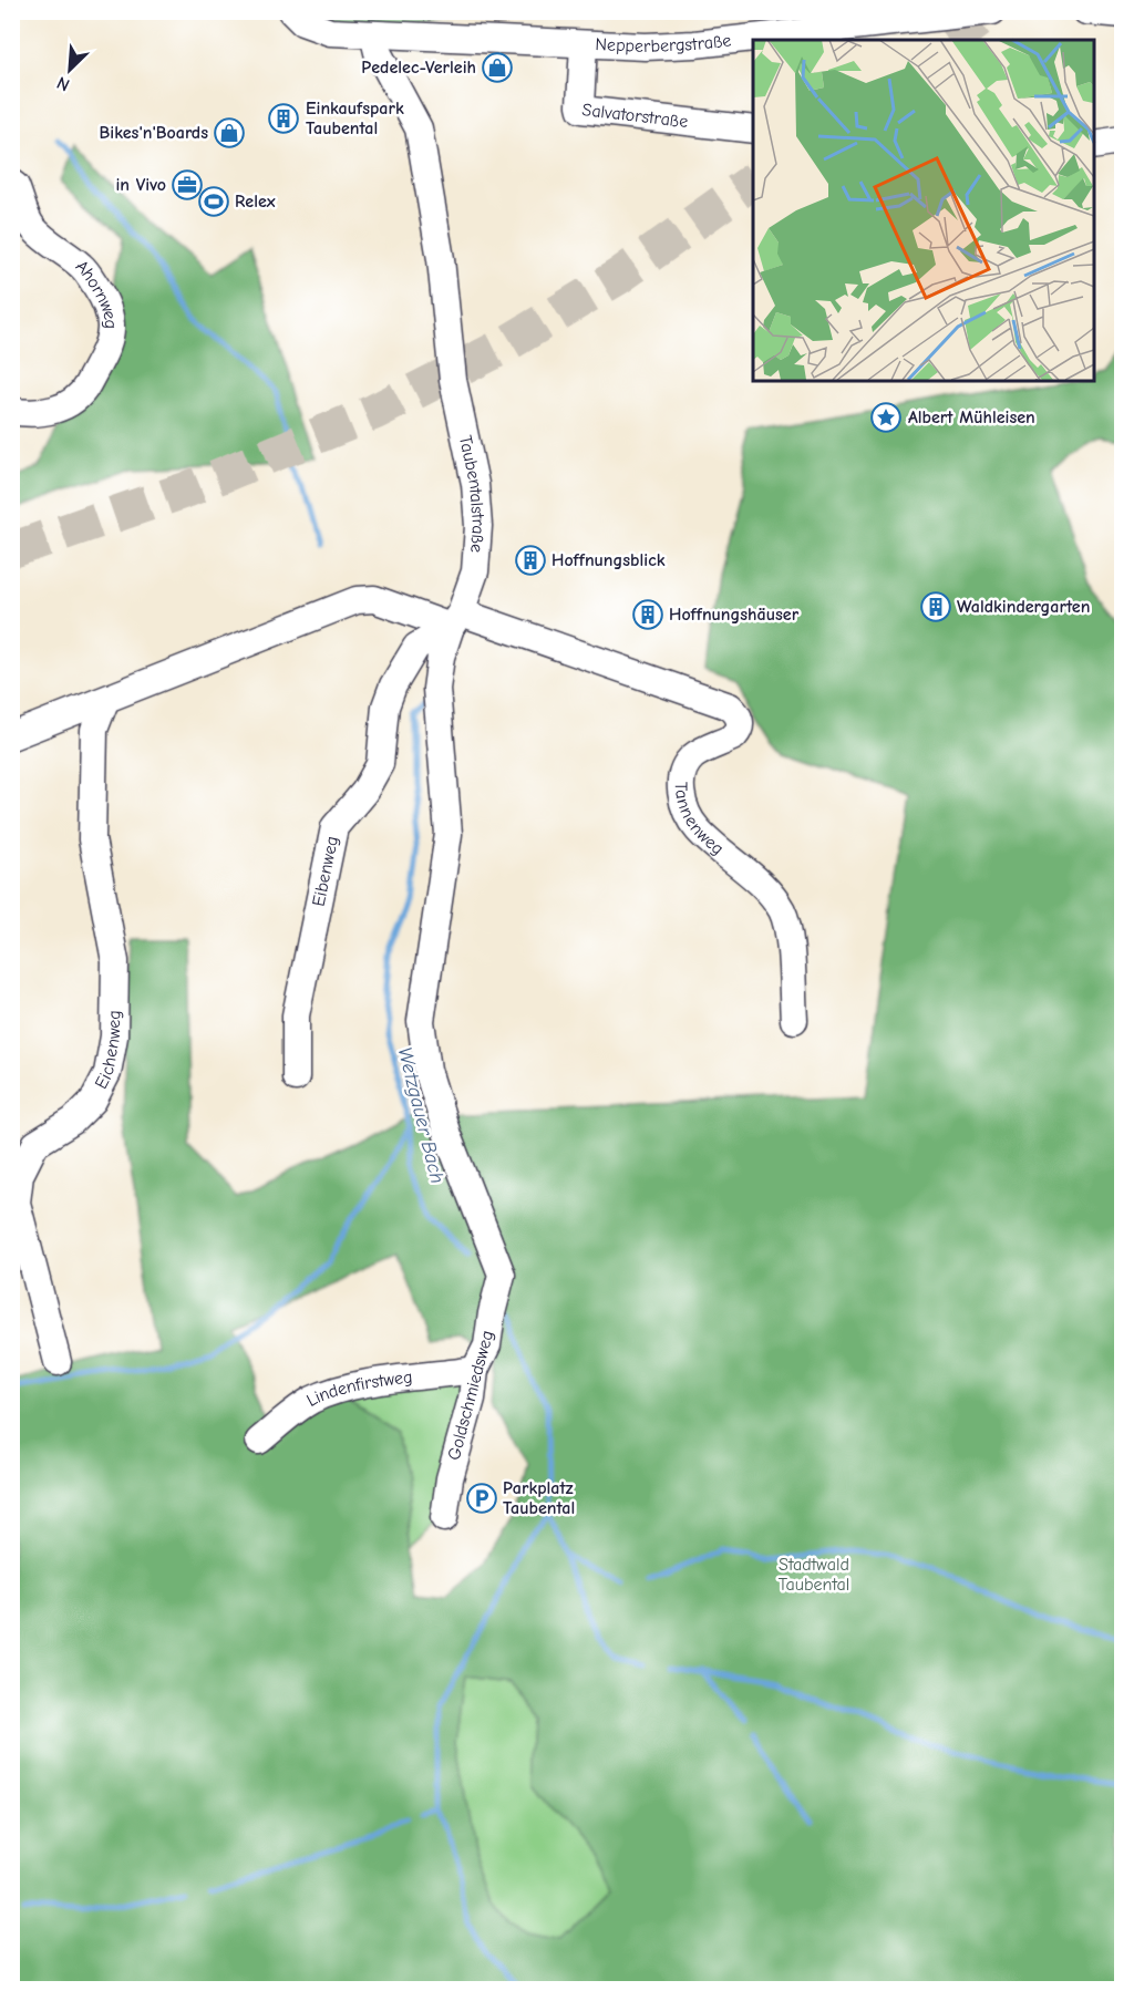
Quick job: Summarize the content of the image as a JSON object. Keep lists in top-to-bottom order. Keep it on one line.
{"streets":{"street":["Nepperbergstraße","Salvatorstraße","Ahornweg","Taubentalstraße","Tannenweg","Eibenweg","Eichenweg","Lindenfirstweg","Goldschmiedsweg"]},"crossings":[["Nepperbergstraße","Salvatorstraße"],["Nepperbergstraße","Taubentalstraße"],["Taubentalstraße","Tannenweg"],["Taubentalstraße","Eibenweg"],["Taubentalstraße","Goldschmiedsweg"],["Tannenweg","Eibenweg"],["Lindenfirstweg","Goldschmiedsweg"]],"water":["Wetzgauer Bach"],"parks":["Stadtwald Taubental"],"places":{"shop":["Pedelec-Verleih","Bikes'n'Boards"],"building":["Einkaufspark Taubental","Hoffnungsblick","Waldkindergarten","Hoffnungshäuser"],"office":["in Vivo"],"sports":["Relex"],"place":["Albert Mühleisen"],"parking":["Parkplatz Taubental"]},"north":"bottom left"}
